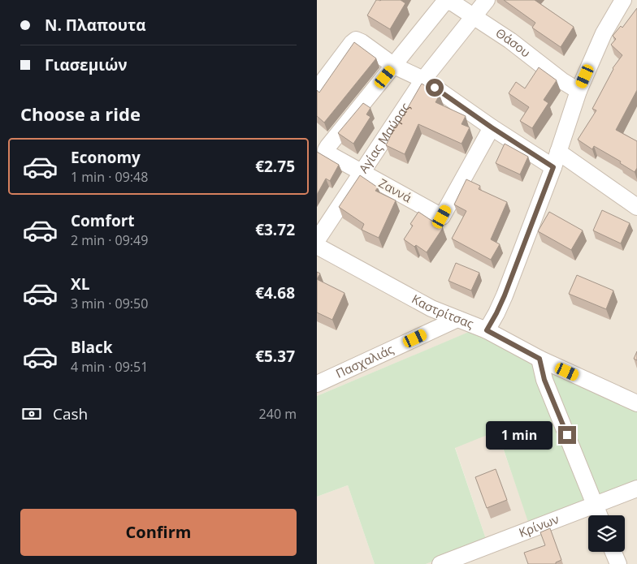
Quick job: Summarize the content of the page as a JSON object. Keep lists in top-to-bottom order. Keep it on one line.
{"streets":{"street":["Θάσου","Αγίας Μαύρας","Ζαννά","Καστρίτσας","Πασχαλιάς","Κρίνων"]},"crossings":[["Θάσου","Αγίας Μαύρας"],["Θάσου","Ζαννά"],["Αγίας Μαύρας","Ζαννά"],["Καστρίτσας","Πασχαλιάς"]],"page":{"banner":["Ν. Πλαπουτα","Γιασεμιών"],"heading":"Choose a ride","list":[{"name":"Economy","note":"1 min · 09:48","value":"€2.75"},{"name":"Comfort","note":"2 min · 09:49","value":"€3.72"},{"name":"XL","note":"3 min · 09:50","value":"€4.68"},{"name":"Black","note":"4 min · 09:51","value":"€5.37"}],"pay":["Cash","240 m"],"bubble":"1 min","buttons":"Confirm"}}
